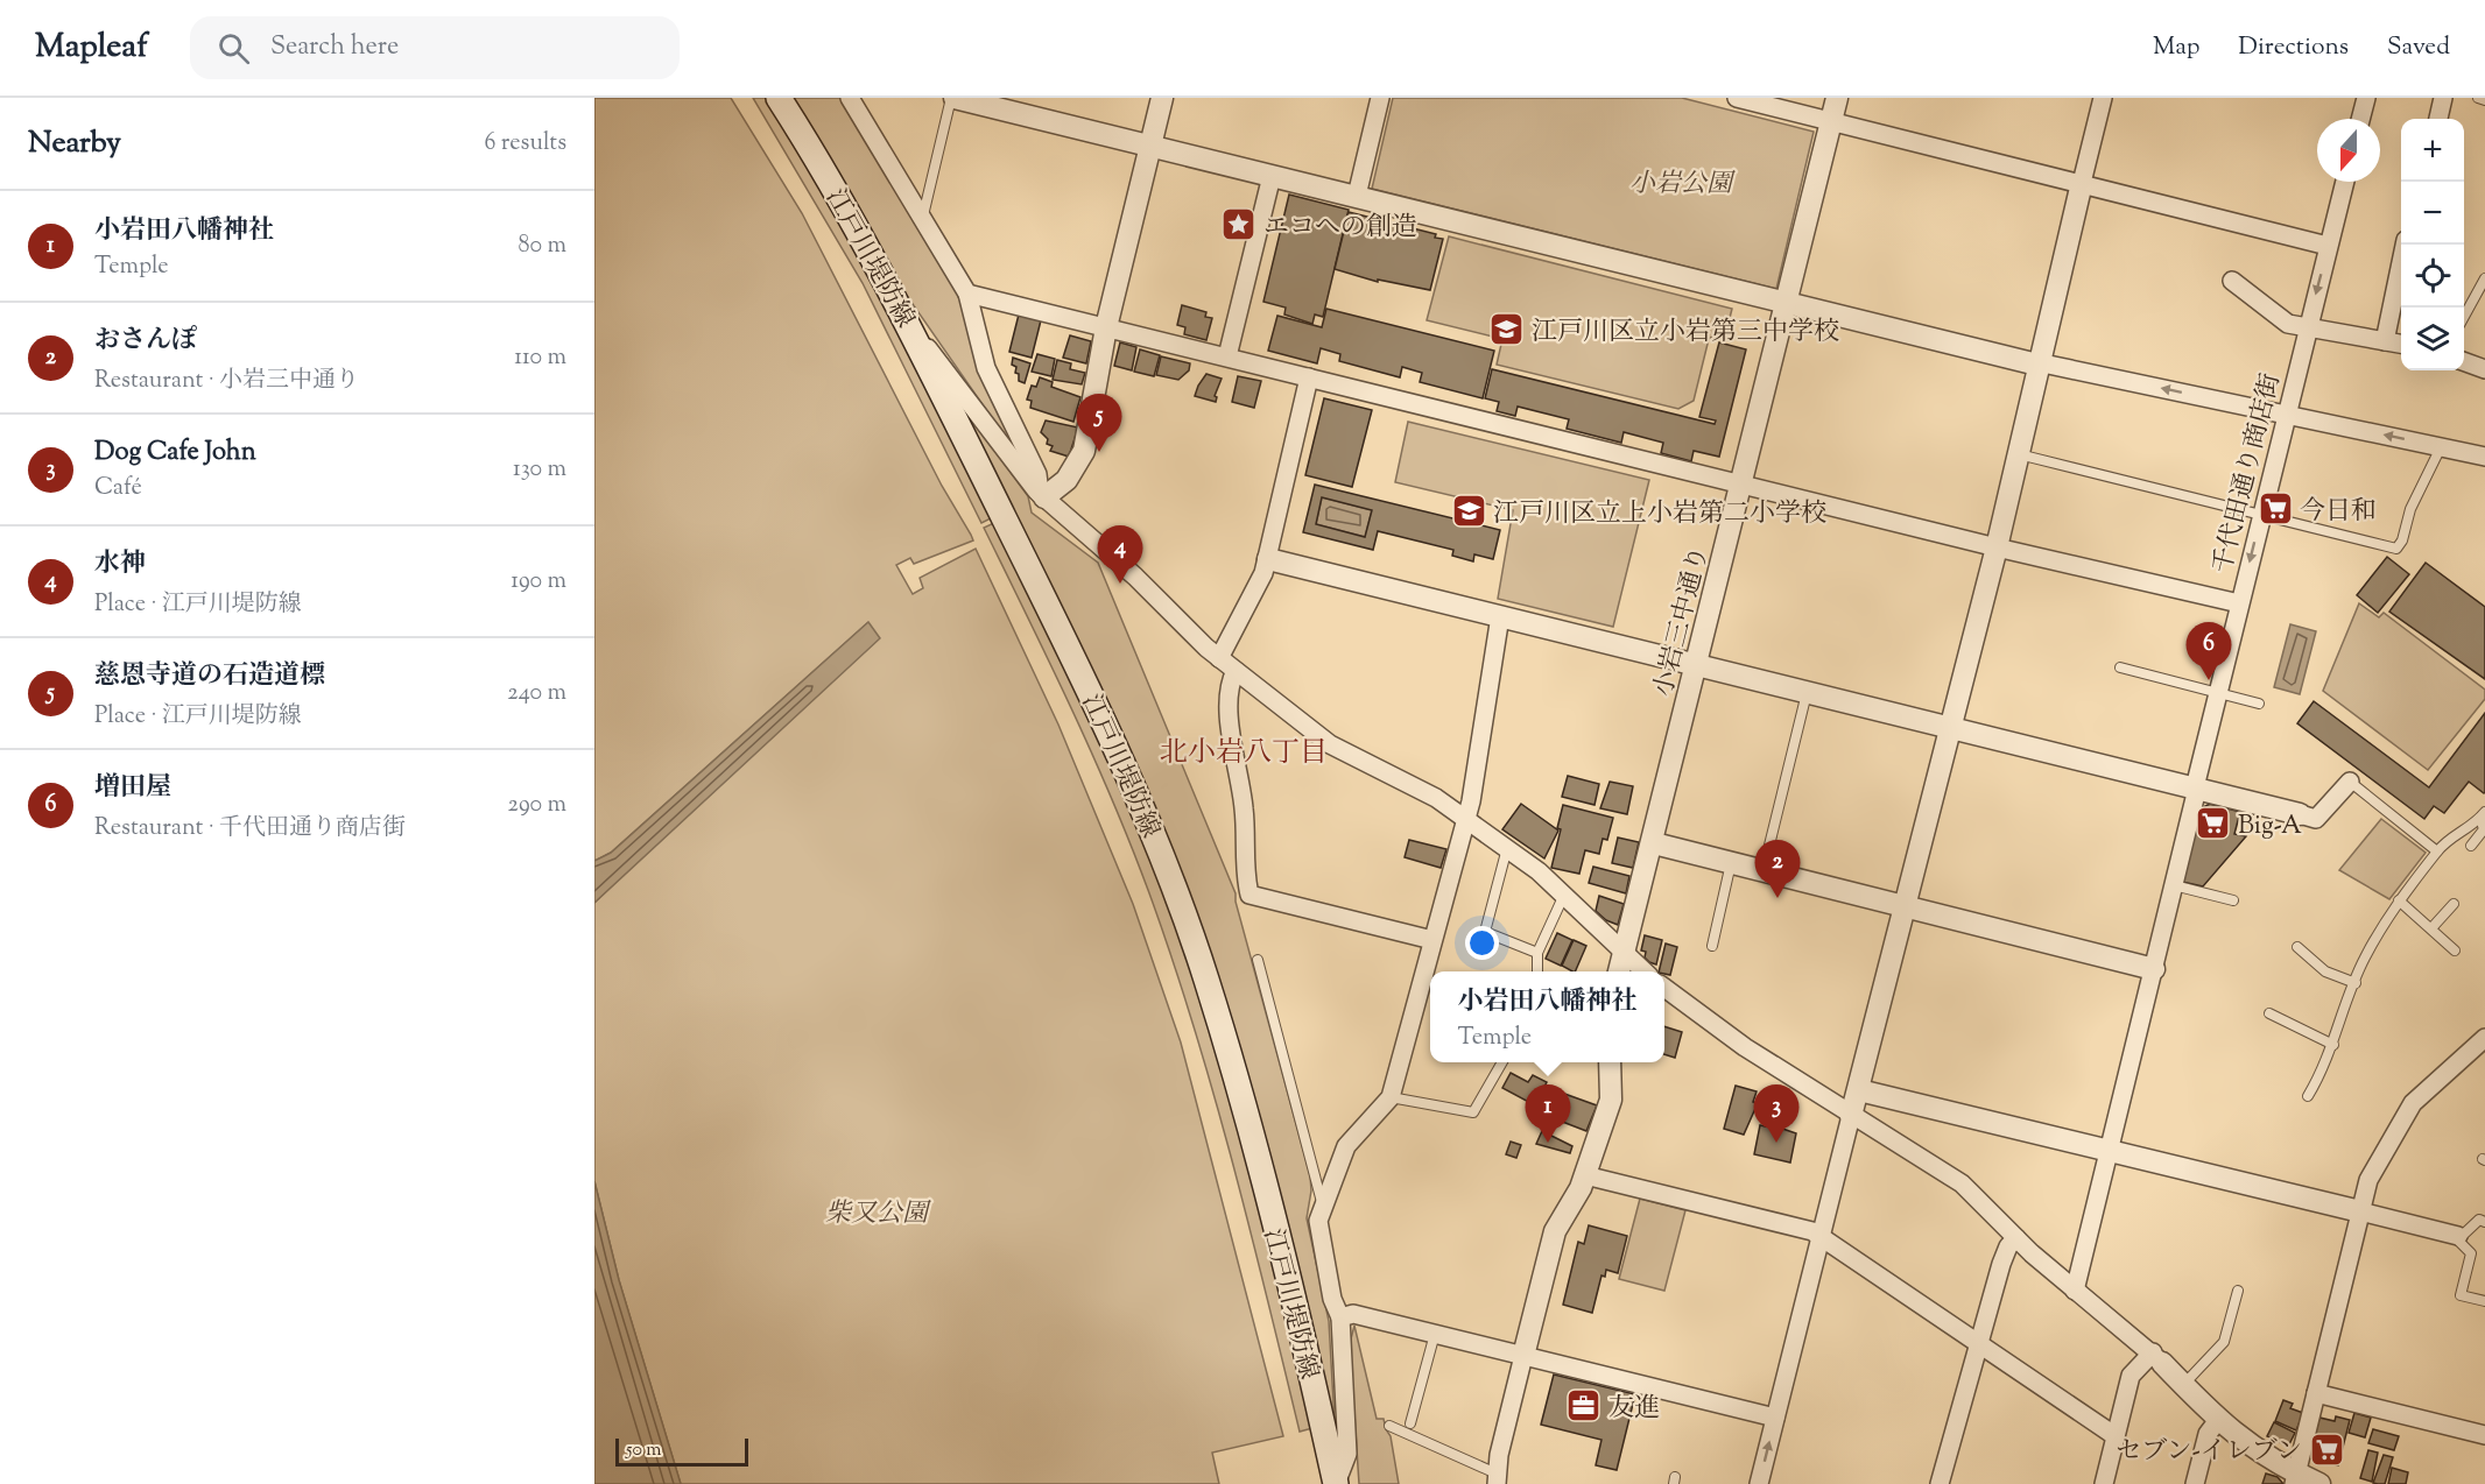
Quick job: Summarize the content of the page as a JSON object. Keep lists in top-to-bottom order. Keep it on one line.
{"streets":{"main road":["江戸川堤防線"],"street":["千代田通り商店街","小岩三中通り"]},"districts":["北小岩八丁目"],"parks":["小岩公園","柴又公園"],"places":{"place":["エコへの創造"],"school or university":["江戸川区立小岩第三中学校","江戸川区立上小岩第二小学校"],"supermarket":["今日和","Big-A","セブン-イレブン"],"office":["友進"]},"scale_bar":"50 m","north":"bottom","page":{"header":"Mapleaf","search":"Search here","nav":["Map","Directions","Saved"],"heading":["Nearby","6 results"],"map_buttons":["+","−"],"list":[{"mark":"1","name":"小岩田八幡神社","note":"Temple","value":"80 m"},{"mark":"2","name":"おさんぽ","note":"Restaurant · 小岩三中通り","value":"110 m"},{"mark":"3","name":"Dog Cafe John","note":"Café","value":"130 m"},{"mark":"4","name":"水神","note":"Place · 江戸川堤防線","value":"190 m"},{"mark":"5","name":"慈恩寺道の石造道標","note":"Place · 江戸川堤防線","value":"240 m"},{"mark":"6","name":"増田屋","note":"Restaurant · 千代田通り商店街","value":"290 m"}],"pins":["5","4","6","2","1","3"],"popup":["小岩田八幡神社","Temple"],"scale":"50 m"}}
